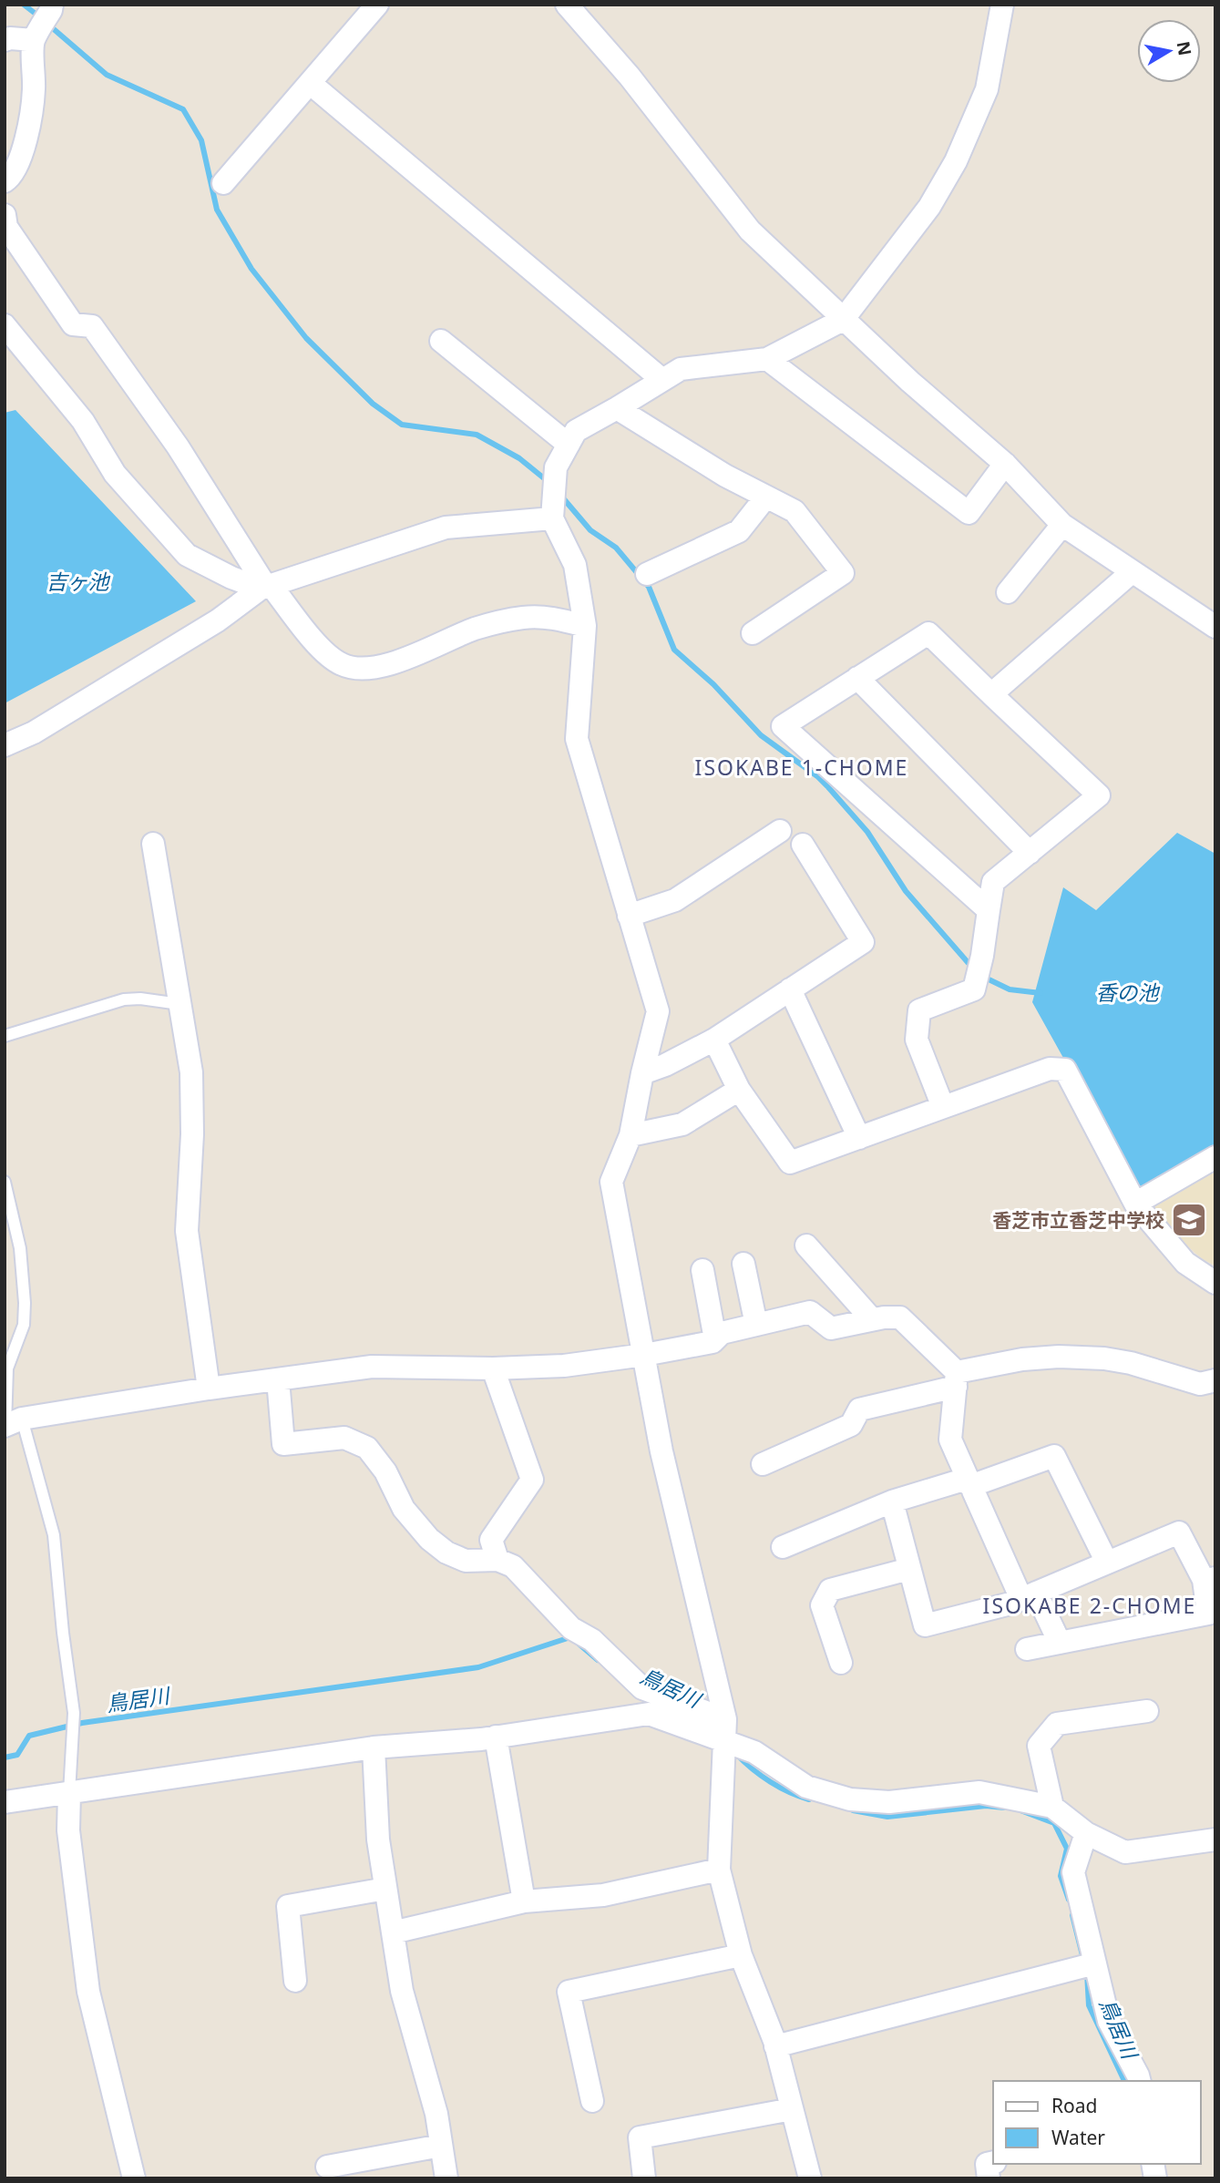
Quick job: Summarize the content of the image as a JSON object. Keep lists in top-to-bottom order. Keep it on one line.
{"districts":["ISOKABE 1-CHOME","ISOKABE 2-CHOME"],"water":["吉ヶ池","香の池","鳥居川"],"places":{"school or university":["香芝市立香芝中学校"]},"legend":["Road","Water"],"north":"right"}
